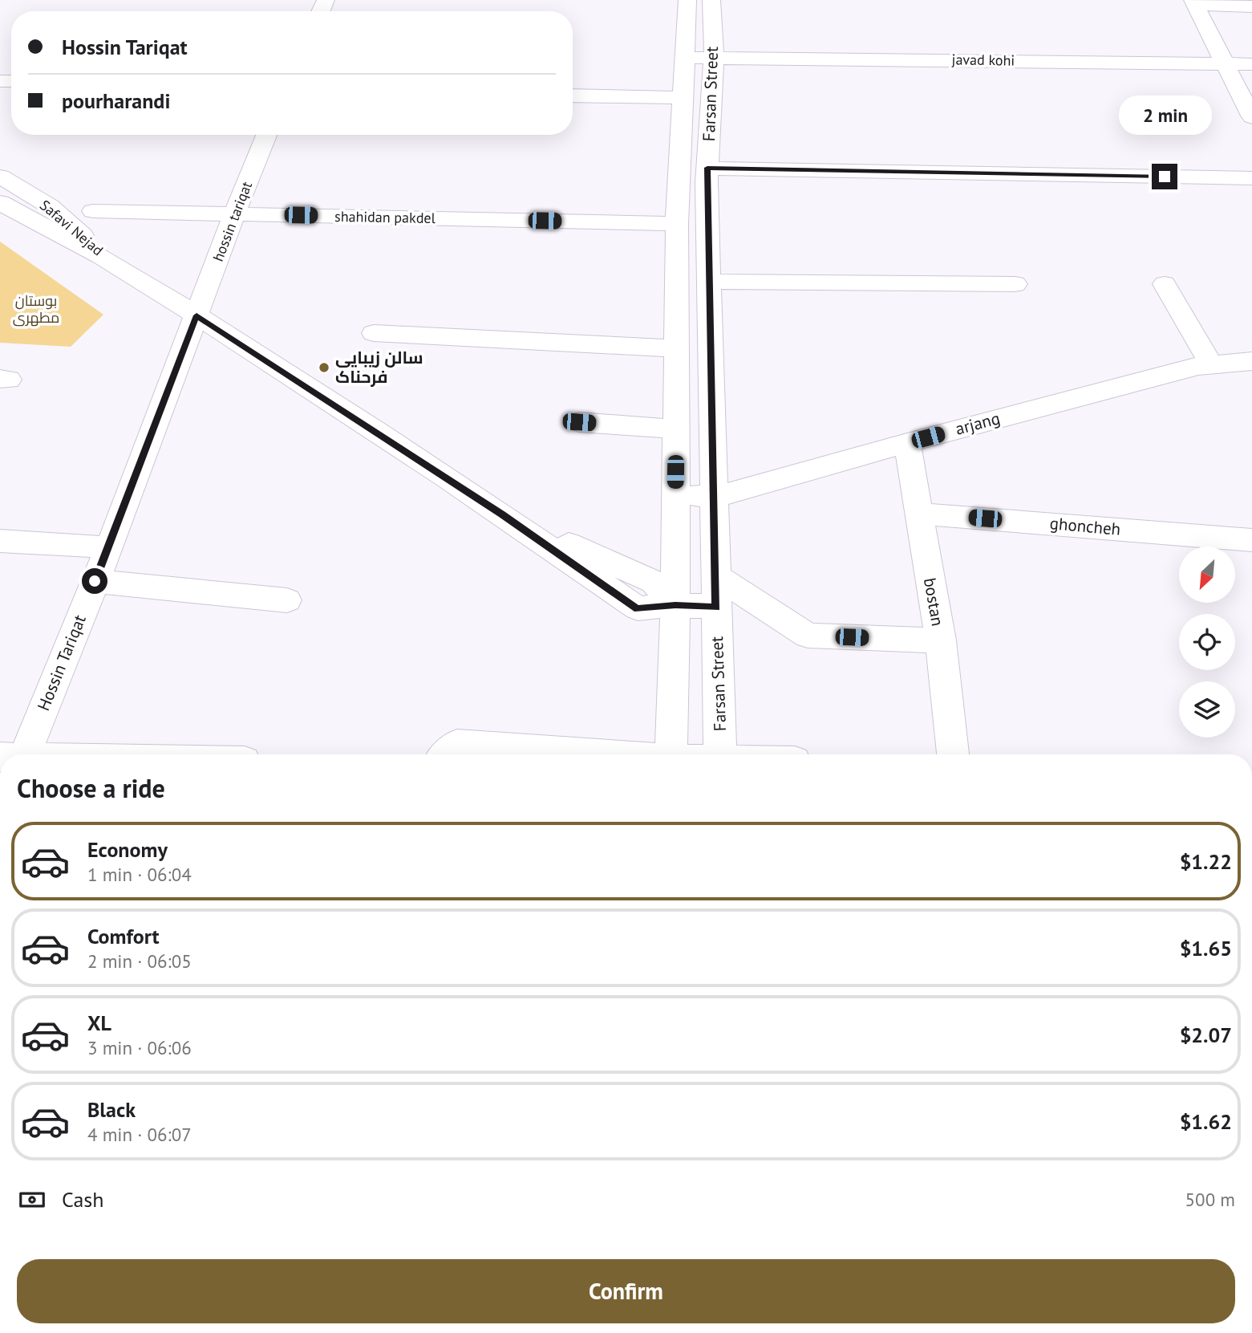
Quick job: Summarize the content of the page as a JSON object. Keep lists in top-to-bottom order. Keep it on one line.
{"streets":{"street":["javad kohi","Farsan Street","shahidan pakdel","hossin tariqat","Safavi Nejad","arjang","ghoncheh","bostan","Hossin Tariqat"]},"crossings":[["javad kohi","Farsan Street"],["Farsan Street","shahidan pakdel"],["Farsan Street","Safavi Nejad"],["Farsan Street","arjang"],["shahidan pakdel","hossin tariqat"],["hossin tariqat","Safavi Nejad"],["hossin tariqat","Hossin Tariqat"],["Safavi Nejad","Hossin Tariqat"],["arjang","bostan"],["ghoncheh","bostan"]],"parks":["بوستان مطهری"],"places":["سالن زیبایی فرحناک"],"north":"bottom left","page":{"banner":["Hossin Tariqat","pourharandi"],"bubble":"2 min","heading":"Choose a ride","list":[{"name":"Economy","note":"1 min · 06:04","value":"$1.22"},{"name":"Comfort","note":"2 min · 06:05","value":"$1.65"},{"name":"XL","note":"3 min · 06:06","value":"$2.07"},{"name":"Black","note":"4 min · 06:07","value":"$1.62"}],"pay":["Cash","500 m"],"buttons":"Confirm"}}
